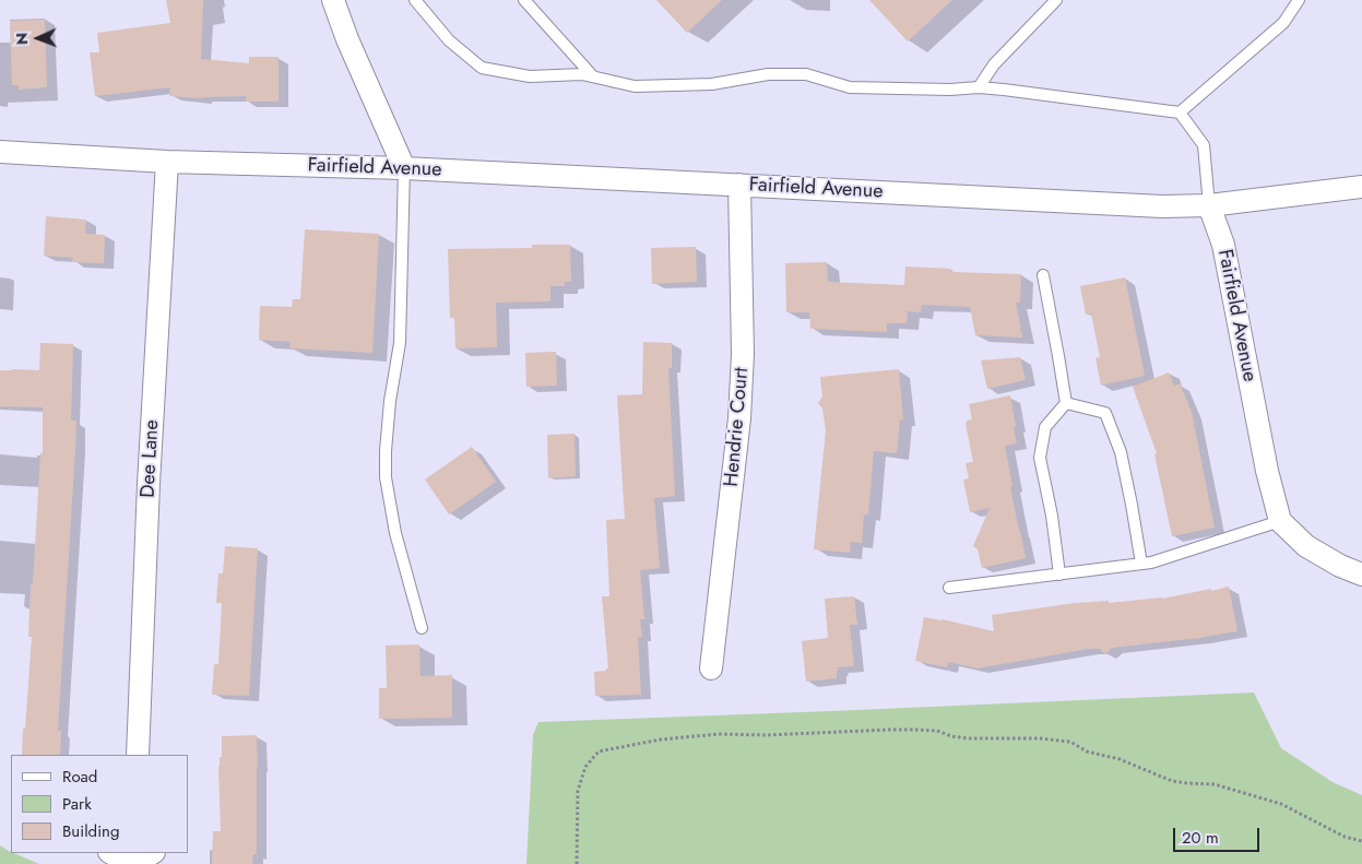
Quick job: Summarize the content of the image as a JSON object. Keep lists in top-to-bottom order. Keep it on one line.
{"streets":{"street":["Fairfield Avenue","Hendrie Court","Dee Lane"]},"crossings":[["Fairfield Avenue","Hendrie Court"],["Fairfield Avenue","Dee Lane"]],"legend":["Road","Park","Building"],"scale_bar":"20 m","north":"left"}
